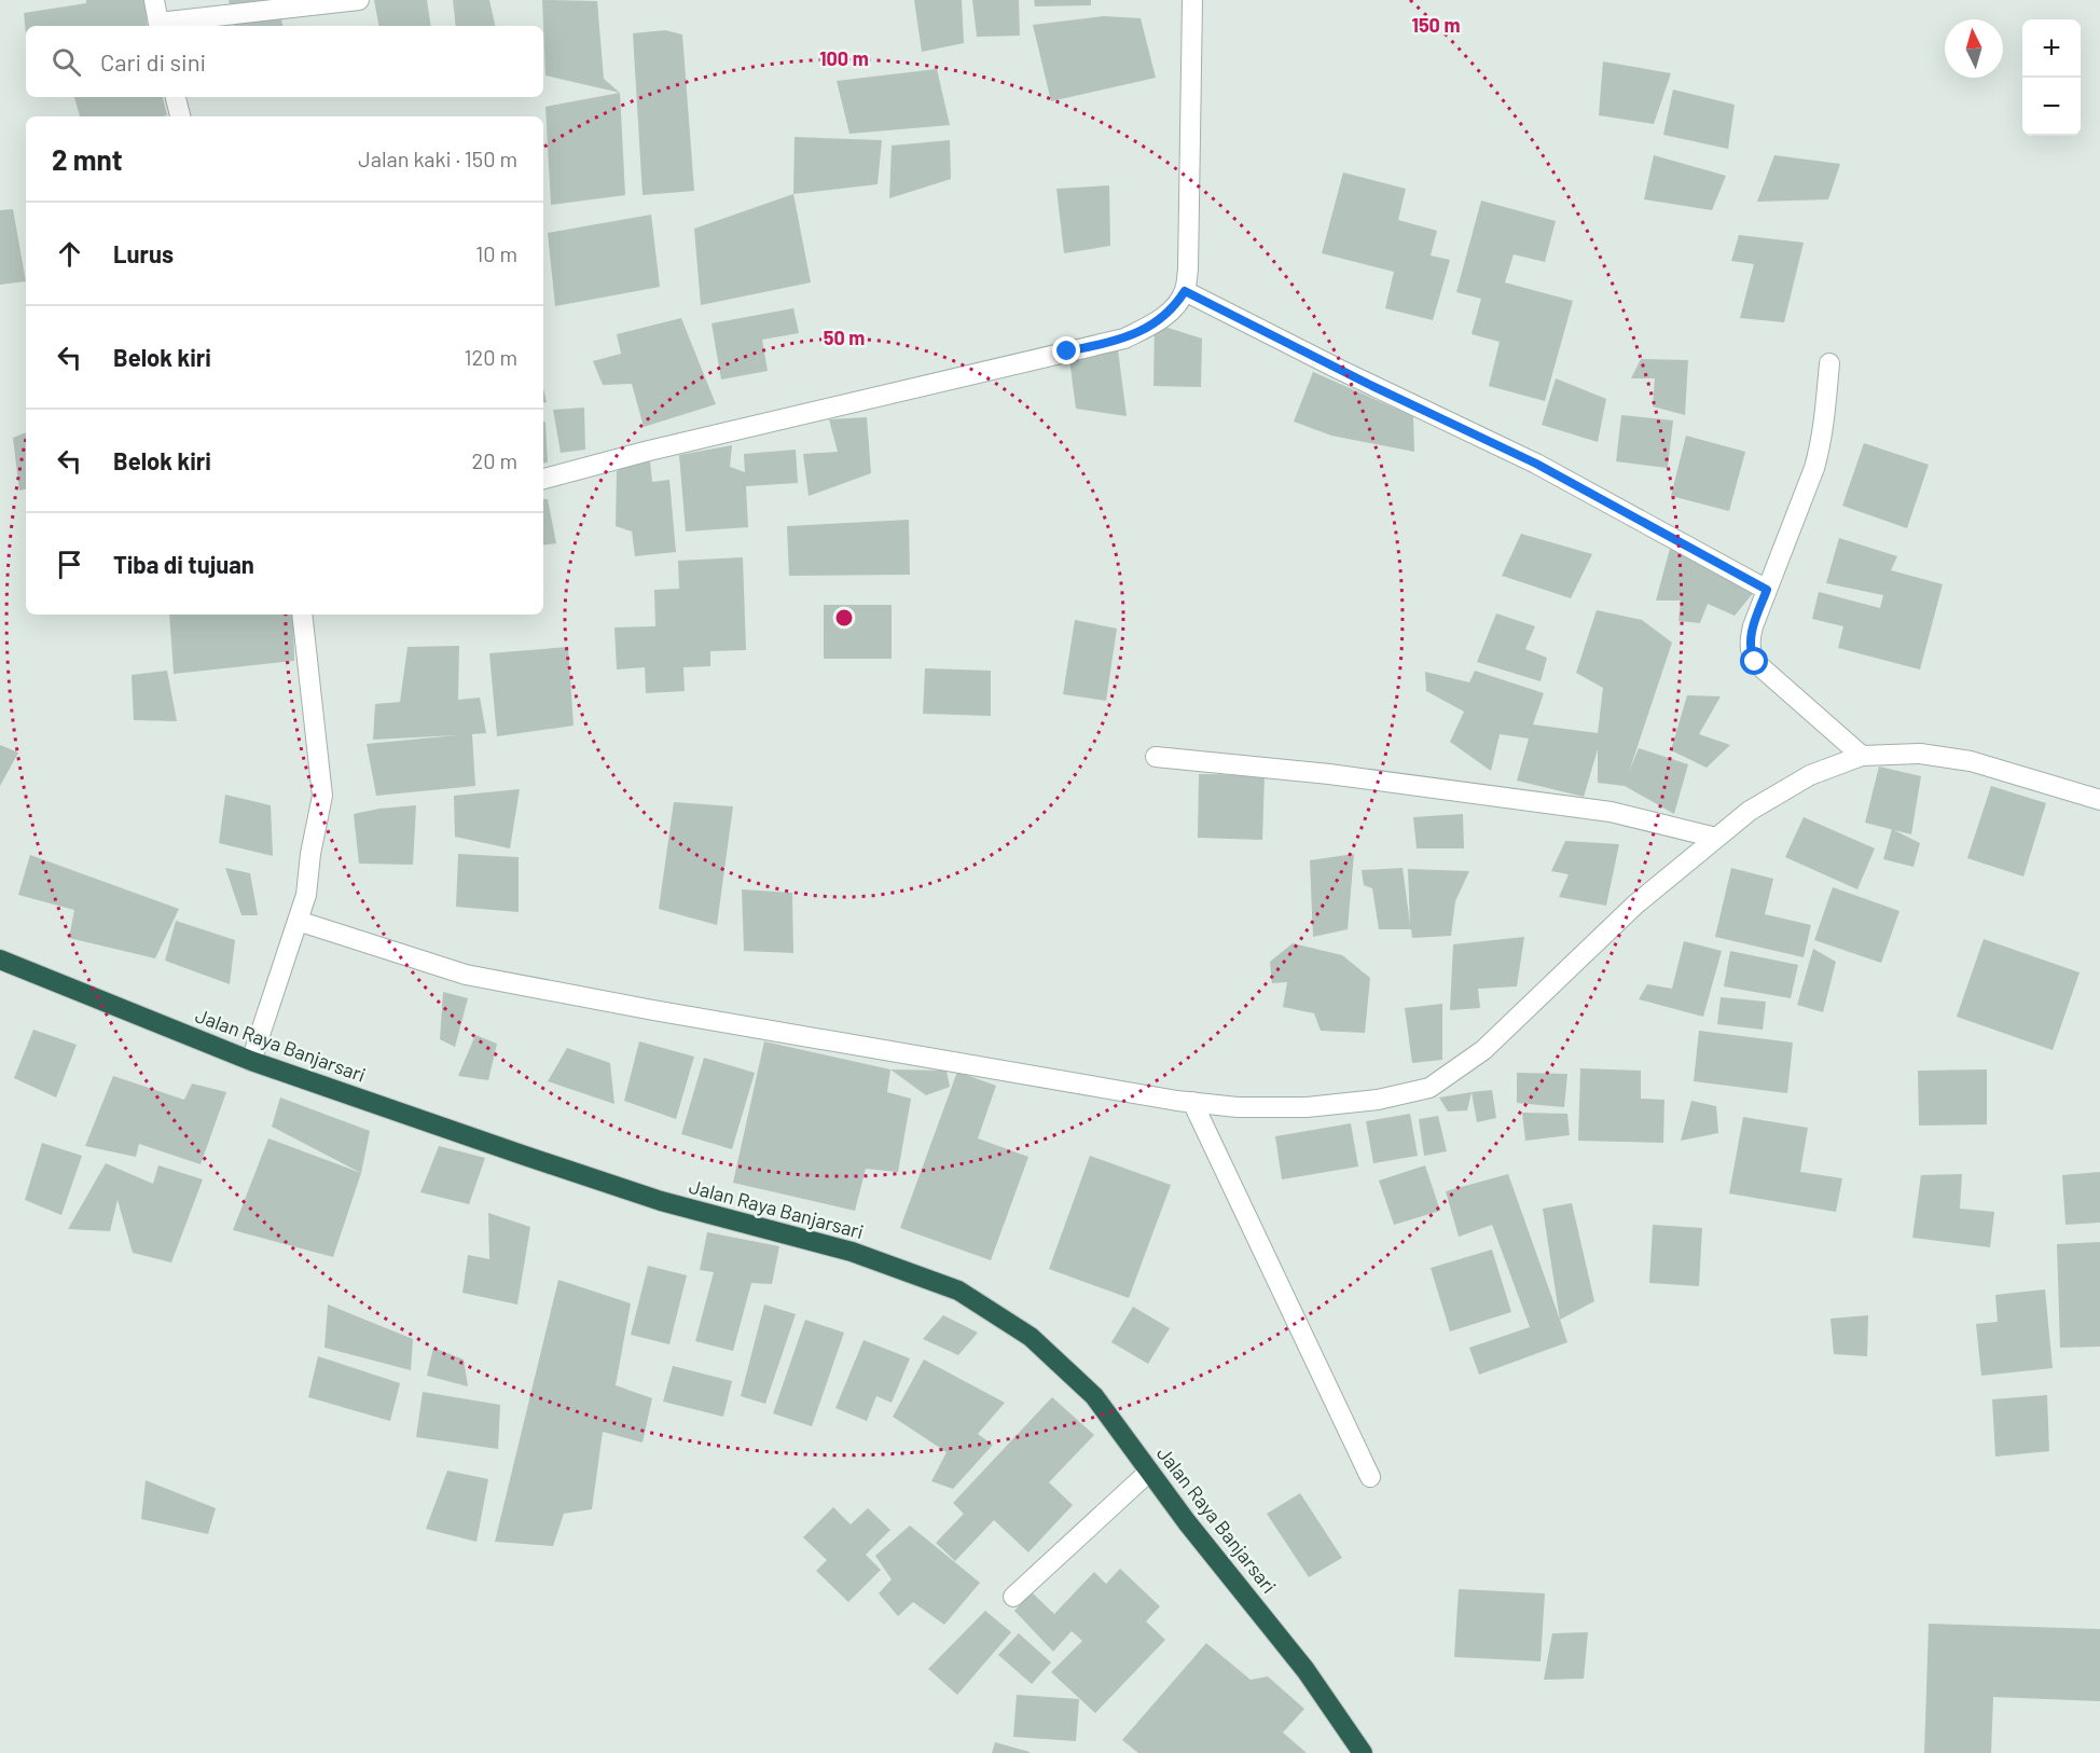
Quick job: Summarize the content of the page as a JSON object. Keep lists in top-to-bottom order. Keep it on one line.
{"streets":{"highway":["Jalan Raya Banjarsari"]},"north":"top","page":{"map_buttons":["+","−"],"search":"Cari di sini","heading":["2 mnt","Jalan kaki · 150 m"],"list":[["Lurus","10 m"],["Belok kiri","120 m"],["Belok kiri","20 m"],"Tiba di tujuan"]},"rings":["150 m","100 m","50 m"]}
